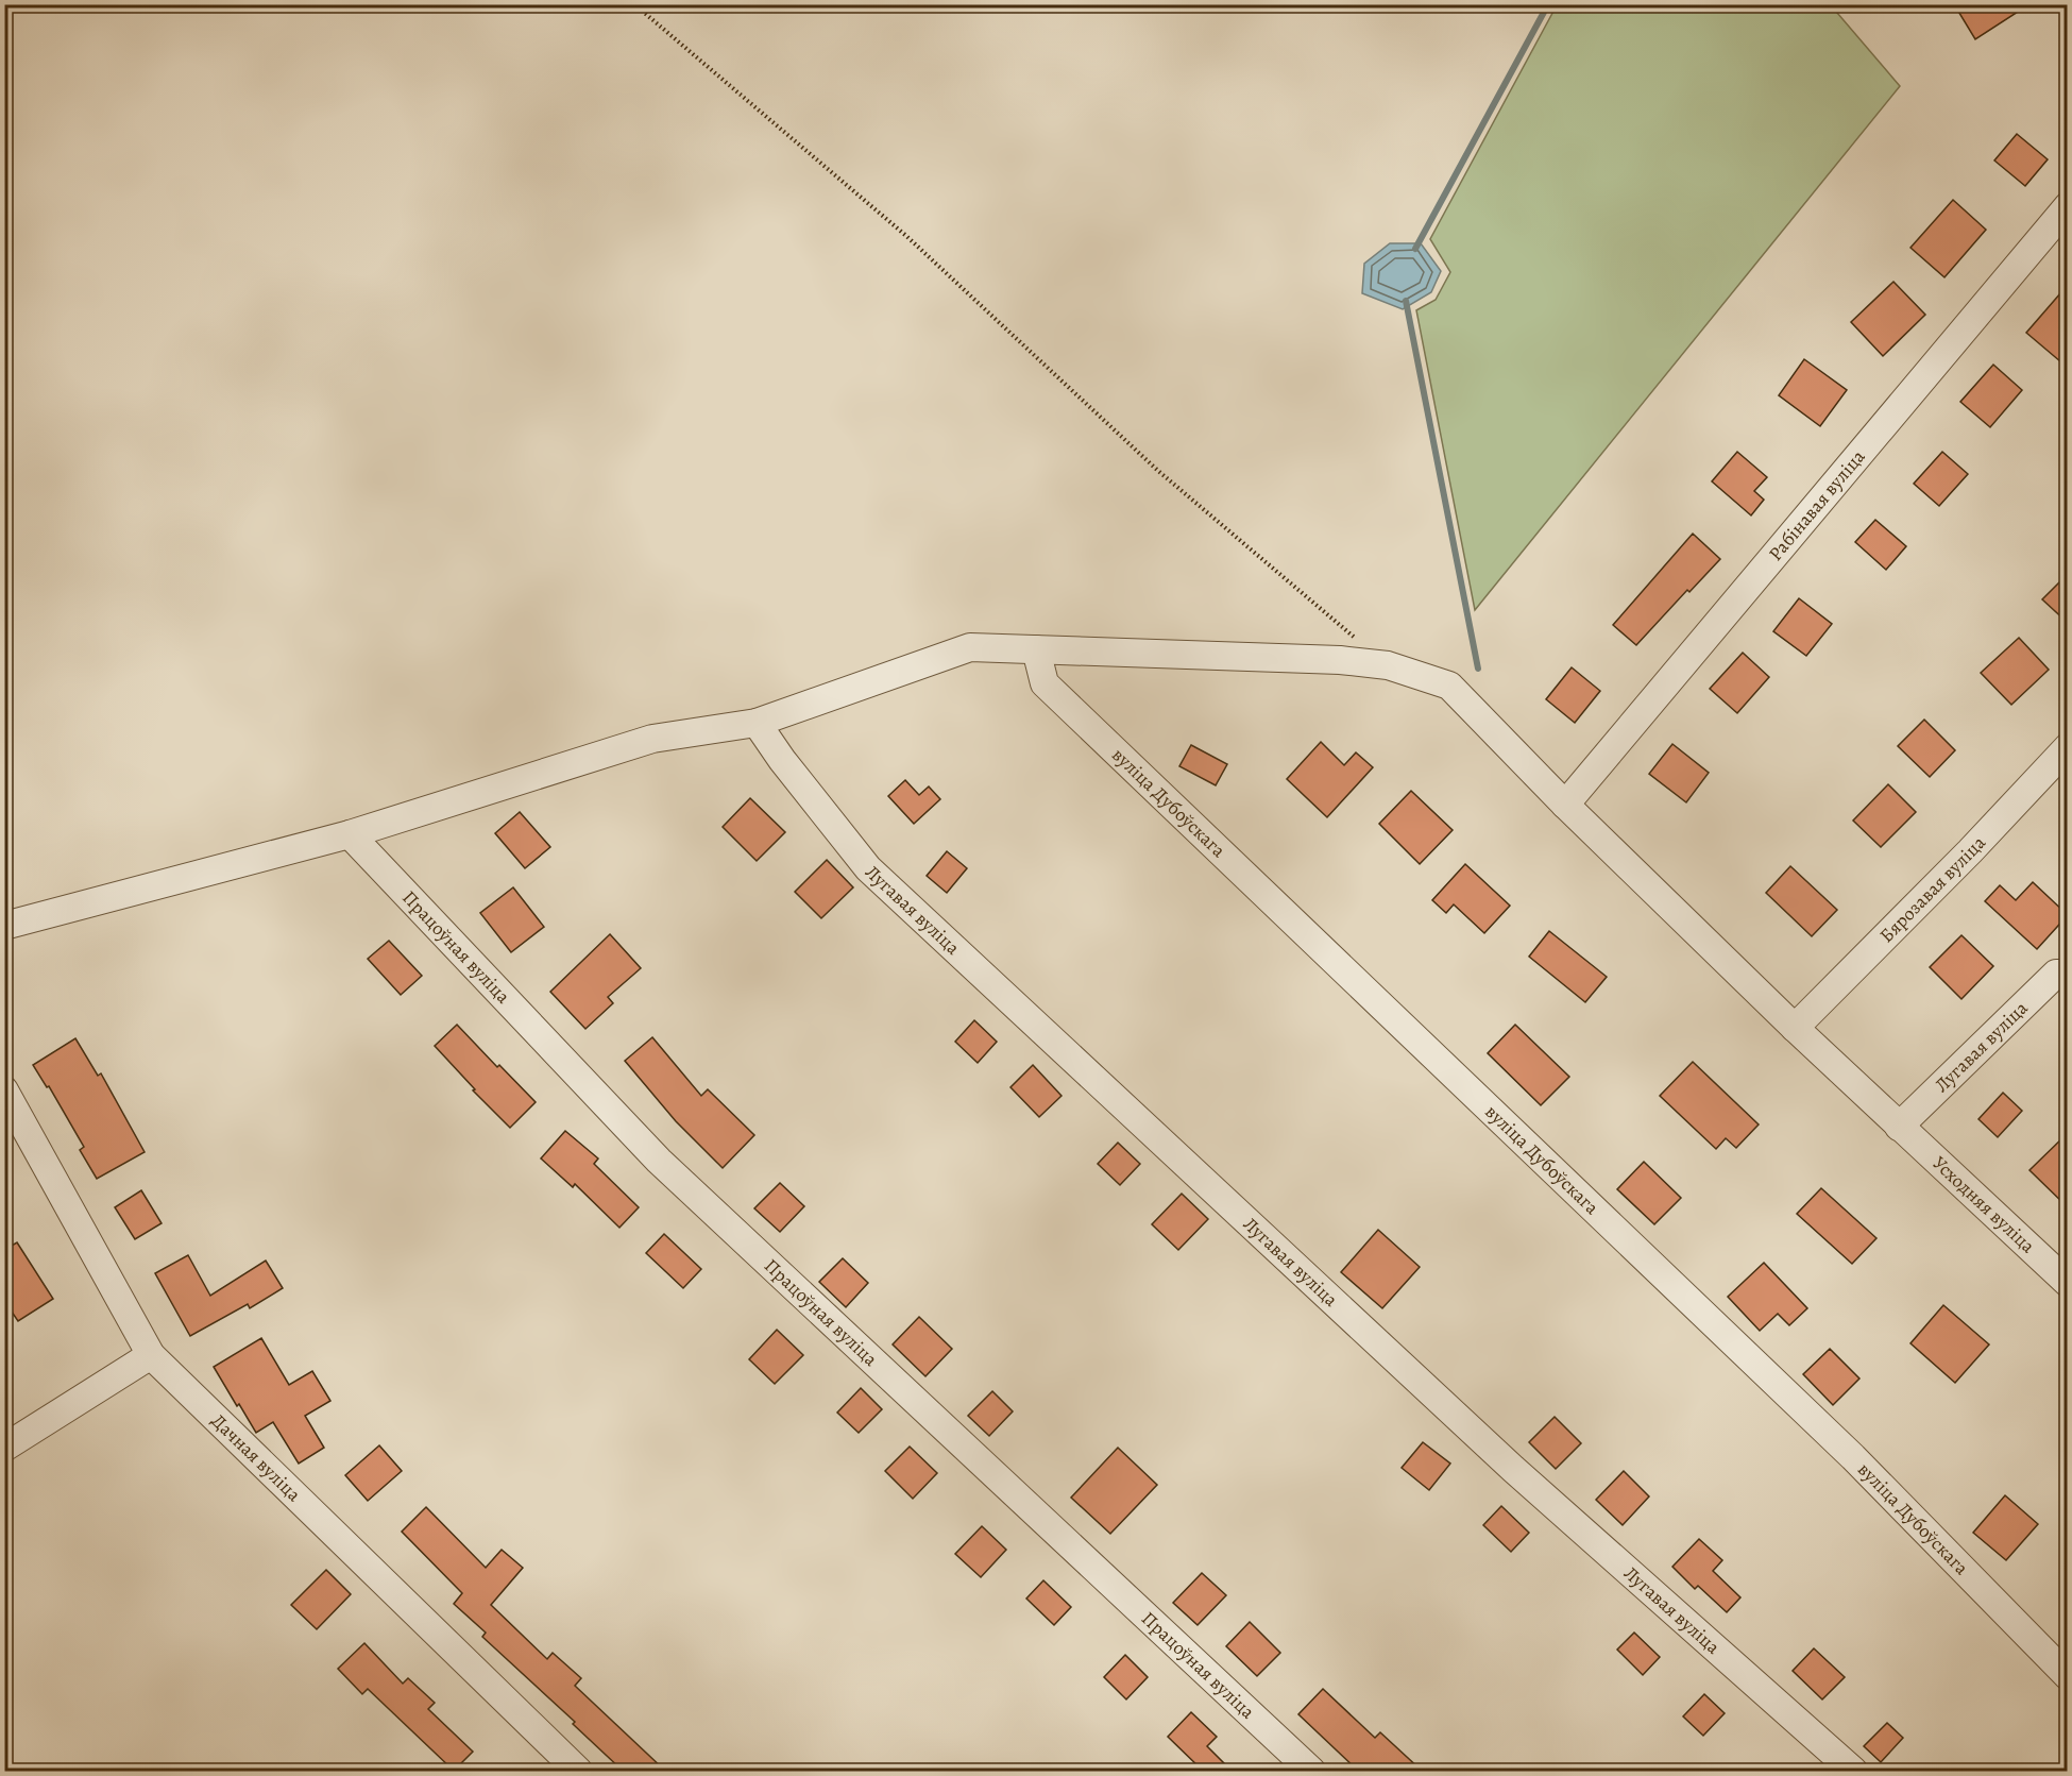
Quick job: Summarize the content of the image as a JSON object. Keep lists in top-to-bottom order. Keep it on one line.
{"streets":{"street":["Рабінавая вуліца","вуліца Дубоўскага","Бярозавая вуліца","Лугавая вуліца","Працоўная вуліца","Усходняя вуліца","Дачная вуліца"]},"crossings":[["Лугавая вуліца","Усходняя вуліца"]]}
